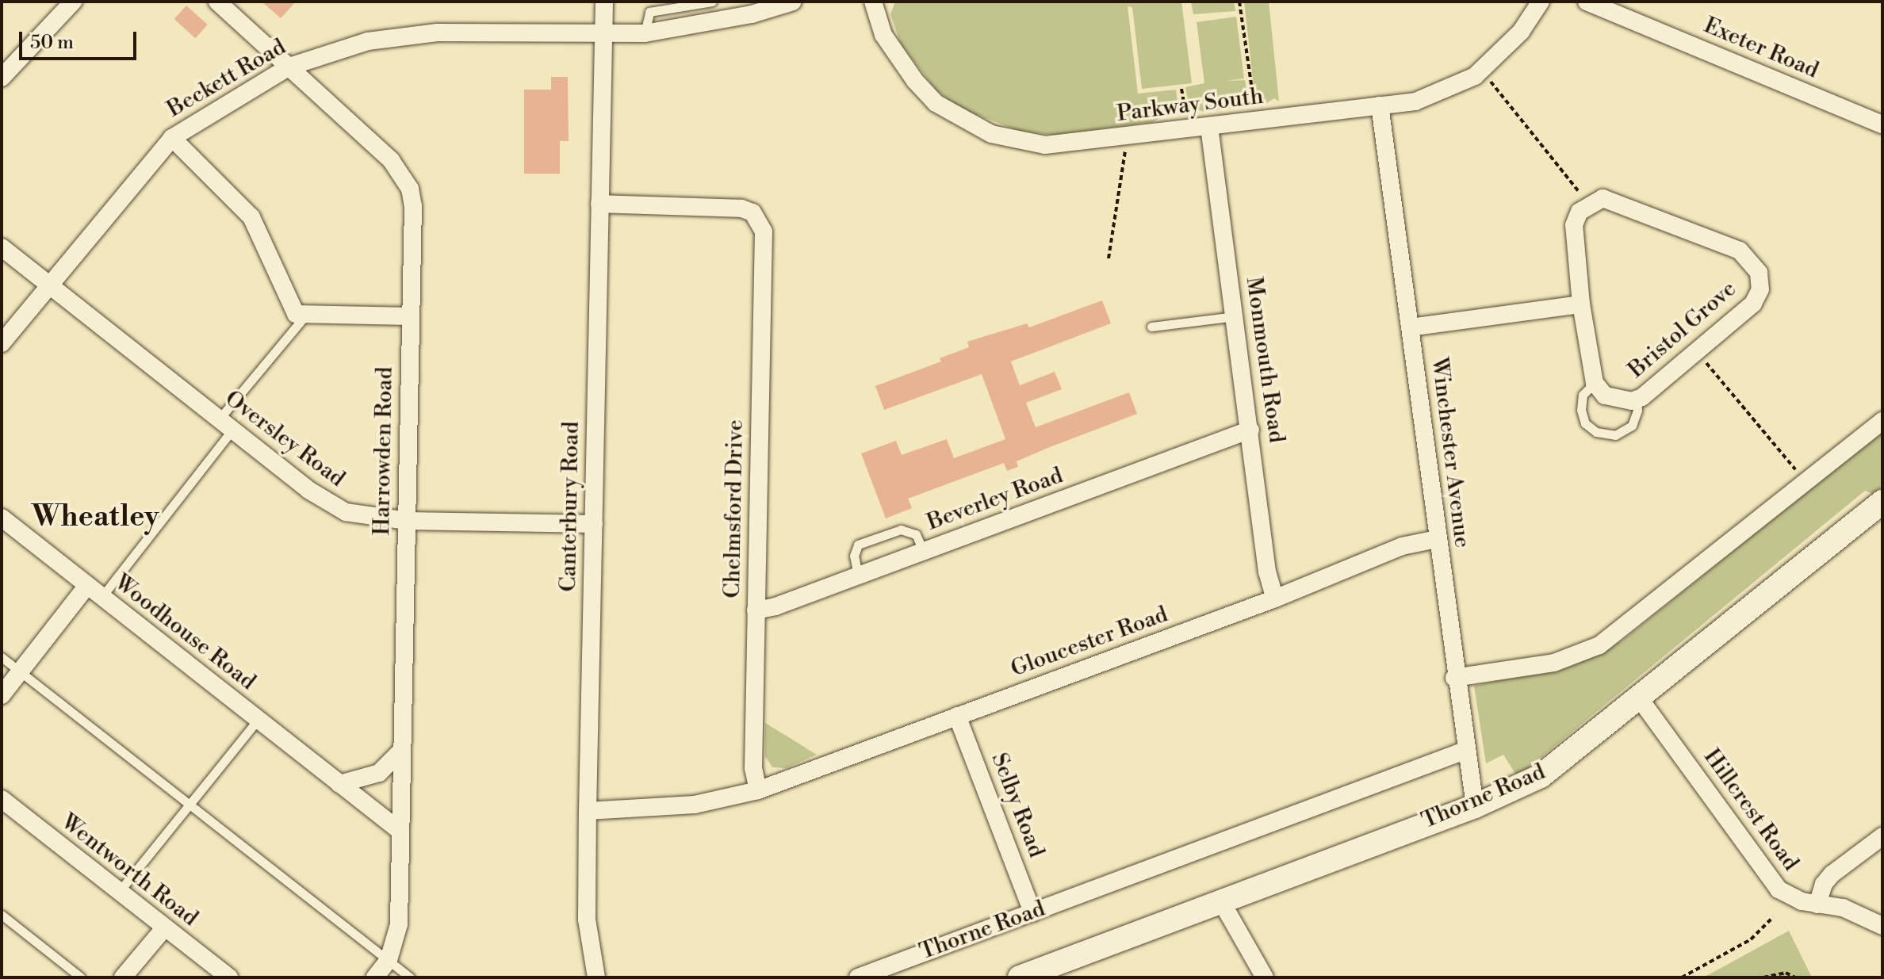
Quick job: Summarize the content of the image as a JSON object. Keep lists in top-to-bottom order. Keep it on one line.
{"streets":{"street":["Exeter Road","Beckett Road","Parkway South","Bristol Grove","Monmouth Road","Oversley Road","Harrowden Road","Winchester Avenue","Beverley Road","Canterbury Road","Chelmsford Drive","Woodhouse Road","Gloucester Road","Thorne Road","Selby Road","Hillcrest Road","Wentworth Road"]},"crossings":[["Beckett Road","Oversley Road"],["Beckett Road","Harrowden Road"],["Beckett Road","Canterbury Road"],["Parkway South","Monmouth Road"],["Parkway South","Winchester Avenue"],["Monmouth Road","Beverley Road"],["Monmouth Road","Gloucester Road"],["Oversley Road","Harrowden Road"],["Oversley Road","Canterbury Road"],["Harrowden Road","Woodhouse Road"],["Winchester Avenue","Gloucester Road"],["Winchester Avenue","Thorne Road"],["Beverley Road","Chelmsford Drive"],["Canterbury Road","Chelmsford Drive"],["Chelmsford Drive","Gloucester Road"],["Gloucester Road","Selby Road"],["Thorne Road","Selby Road"],["Thorne Road","Hillcrest Road"]],"districts":["Wheatley"],"scale_bar":"50 m"}
